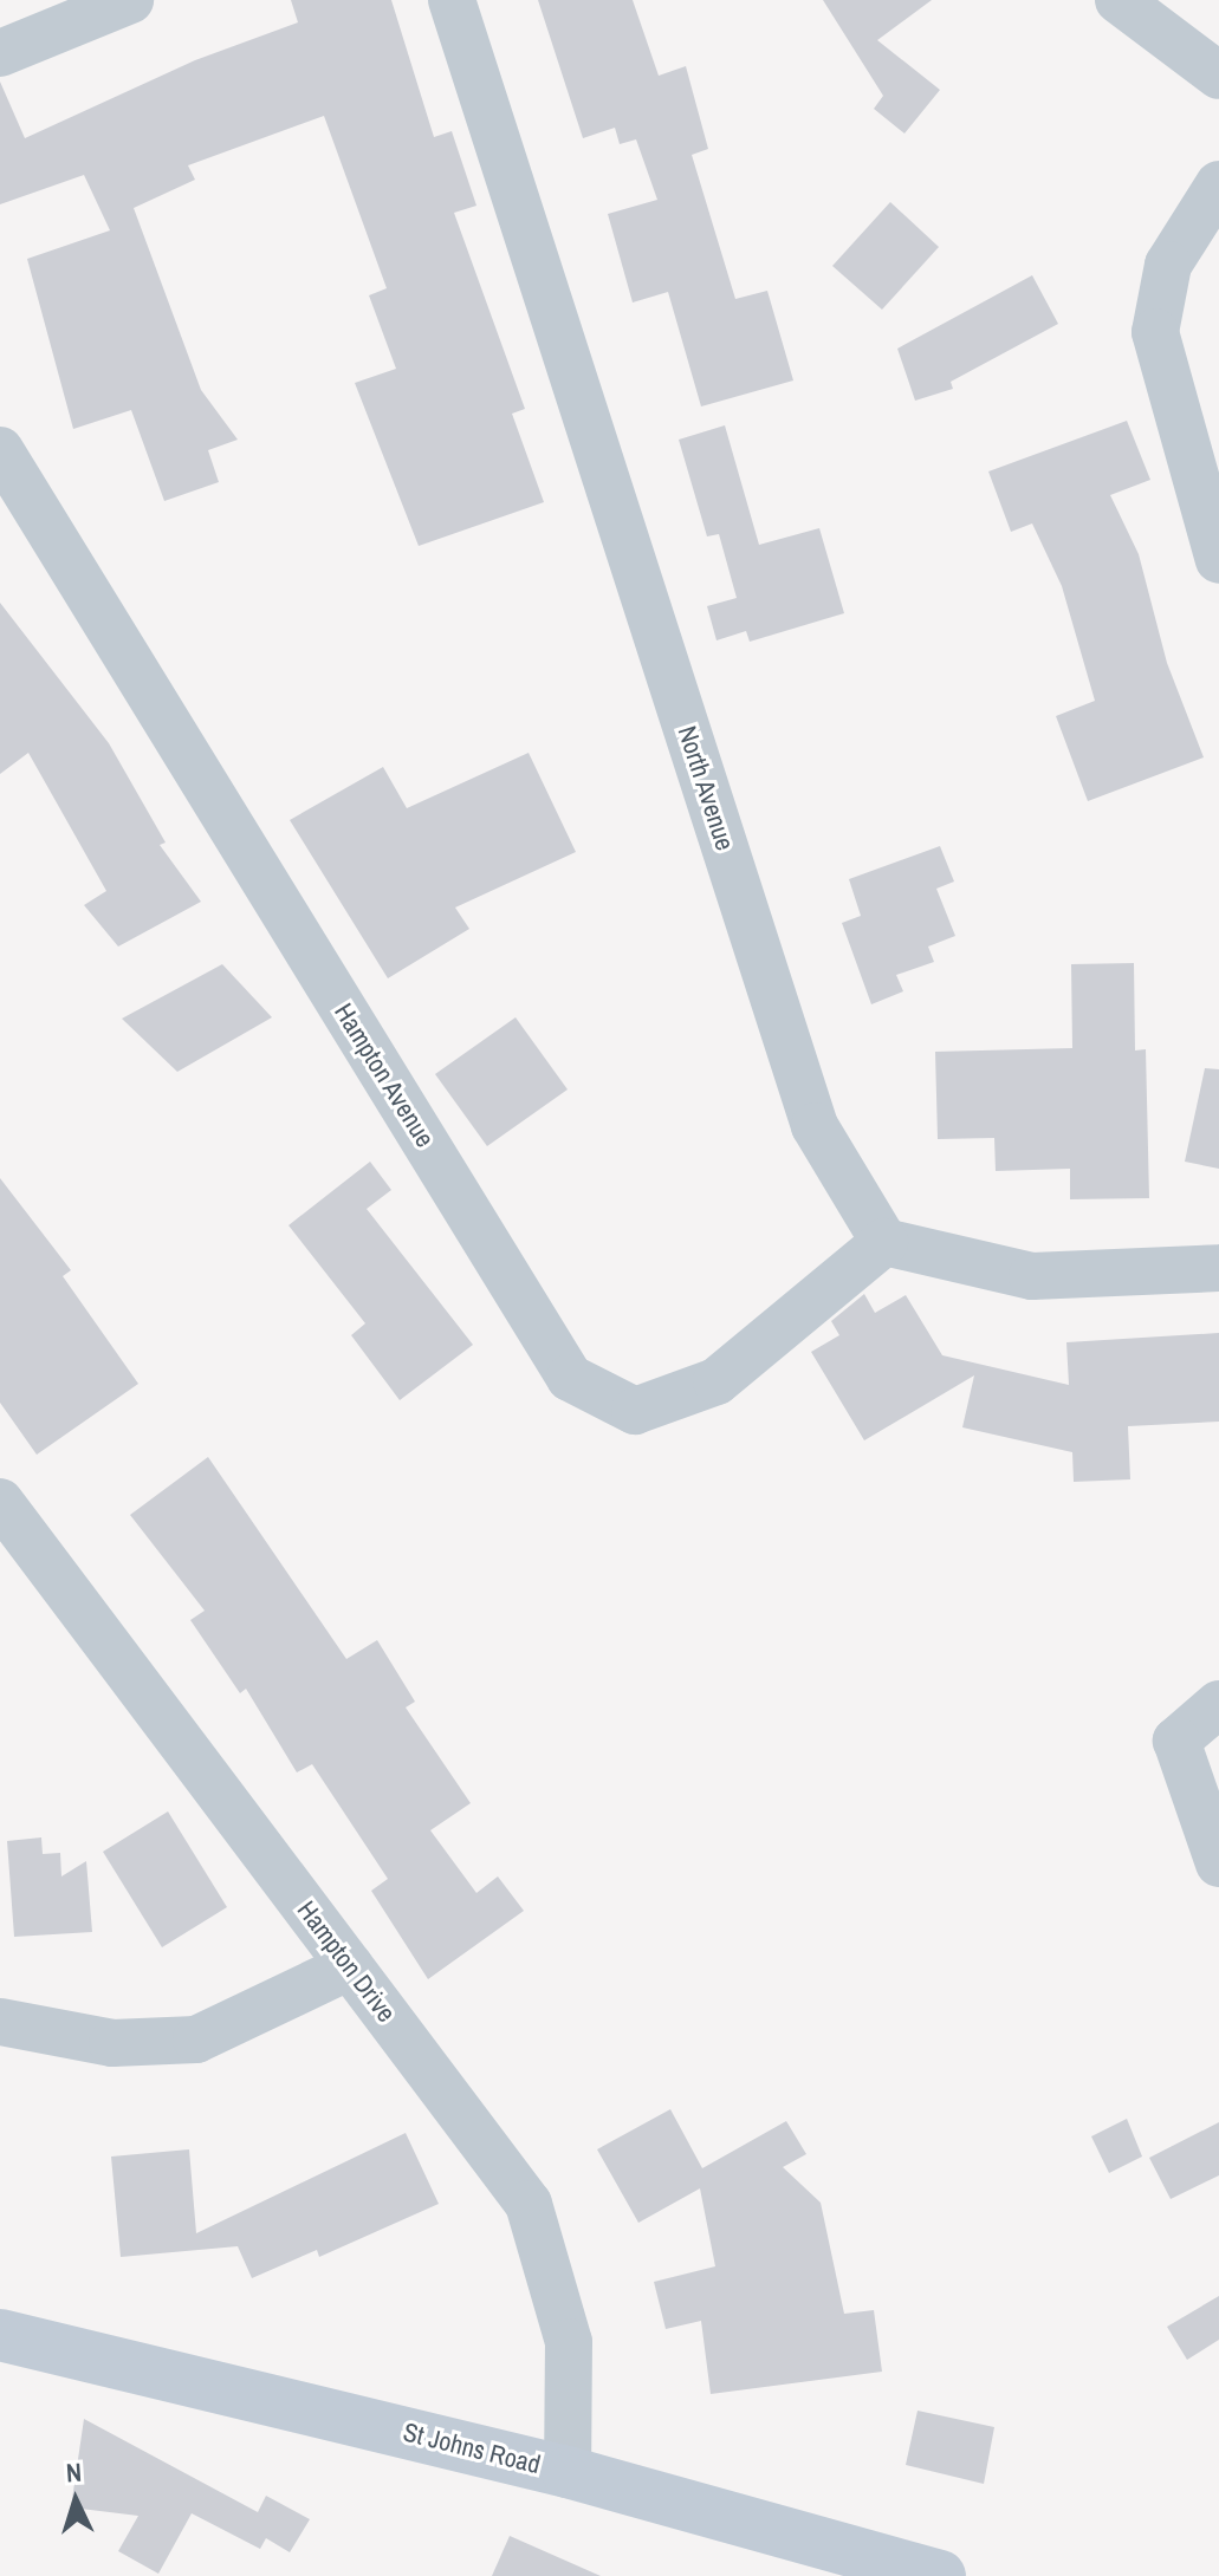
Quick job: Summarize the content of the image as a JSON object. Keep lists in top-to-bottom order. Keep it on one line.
{"streets":{"street":["North Avenue","Hampton Avenue","Hampton Drive","St Johns Road"]},"crossings":[["North Avenue","Hampton Avenue"],["Hampton Drive","St Johns Road"]],"north":"top"}
